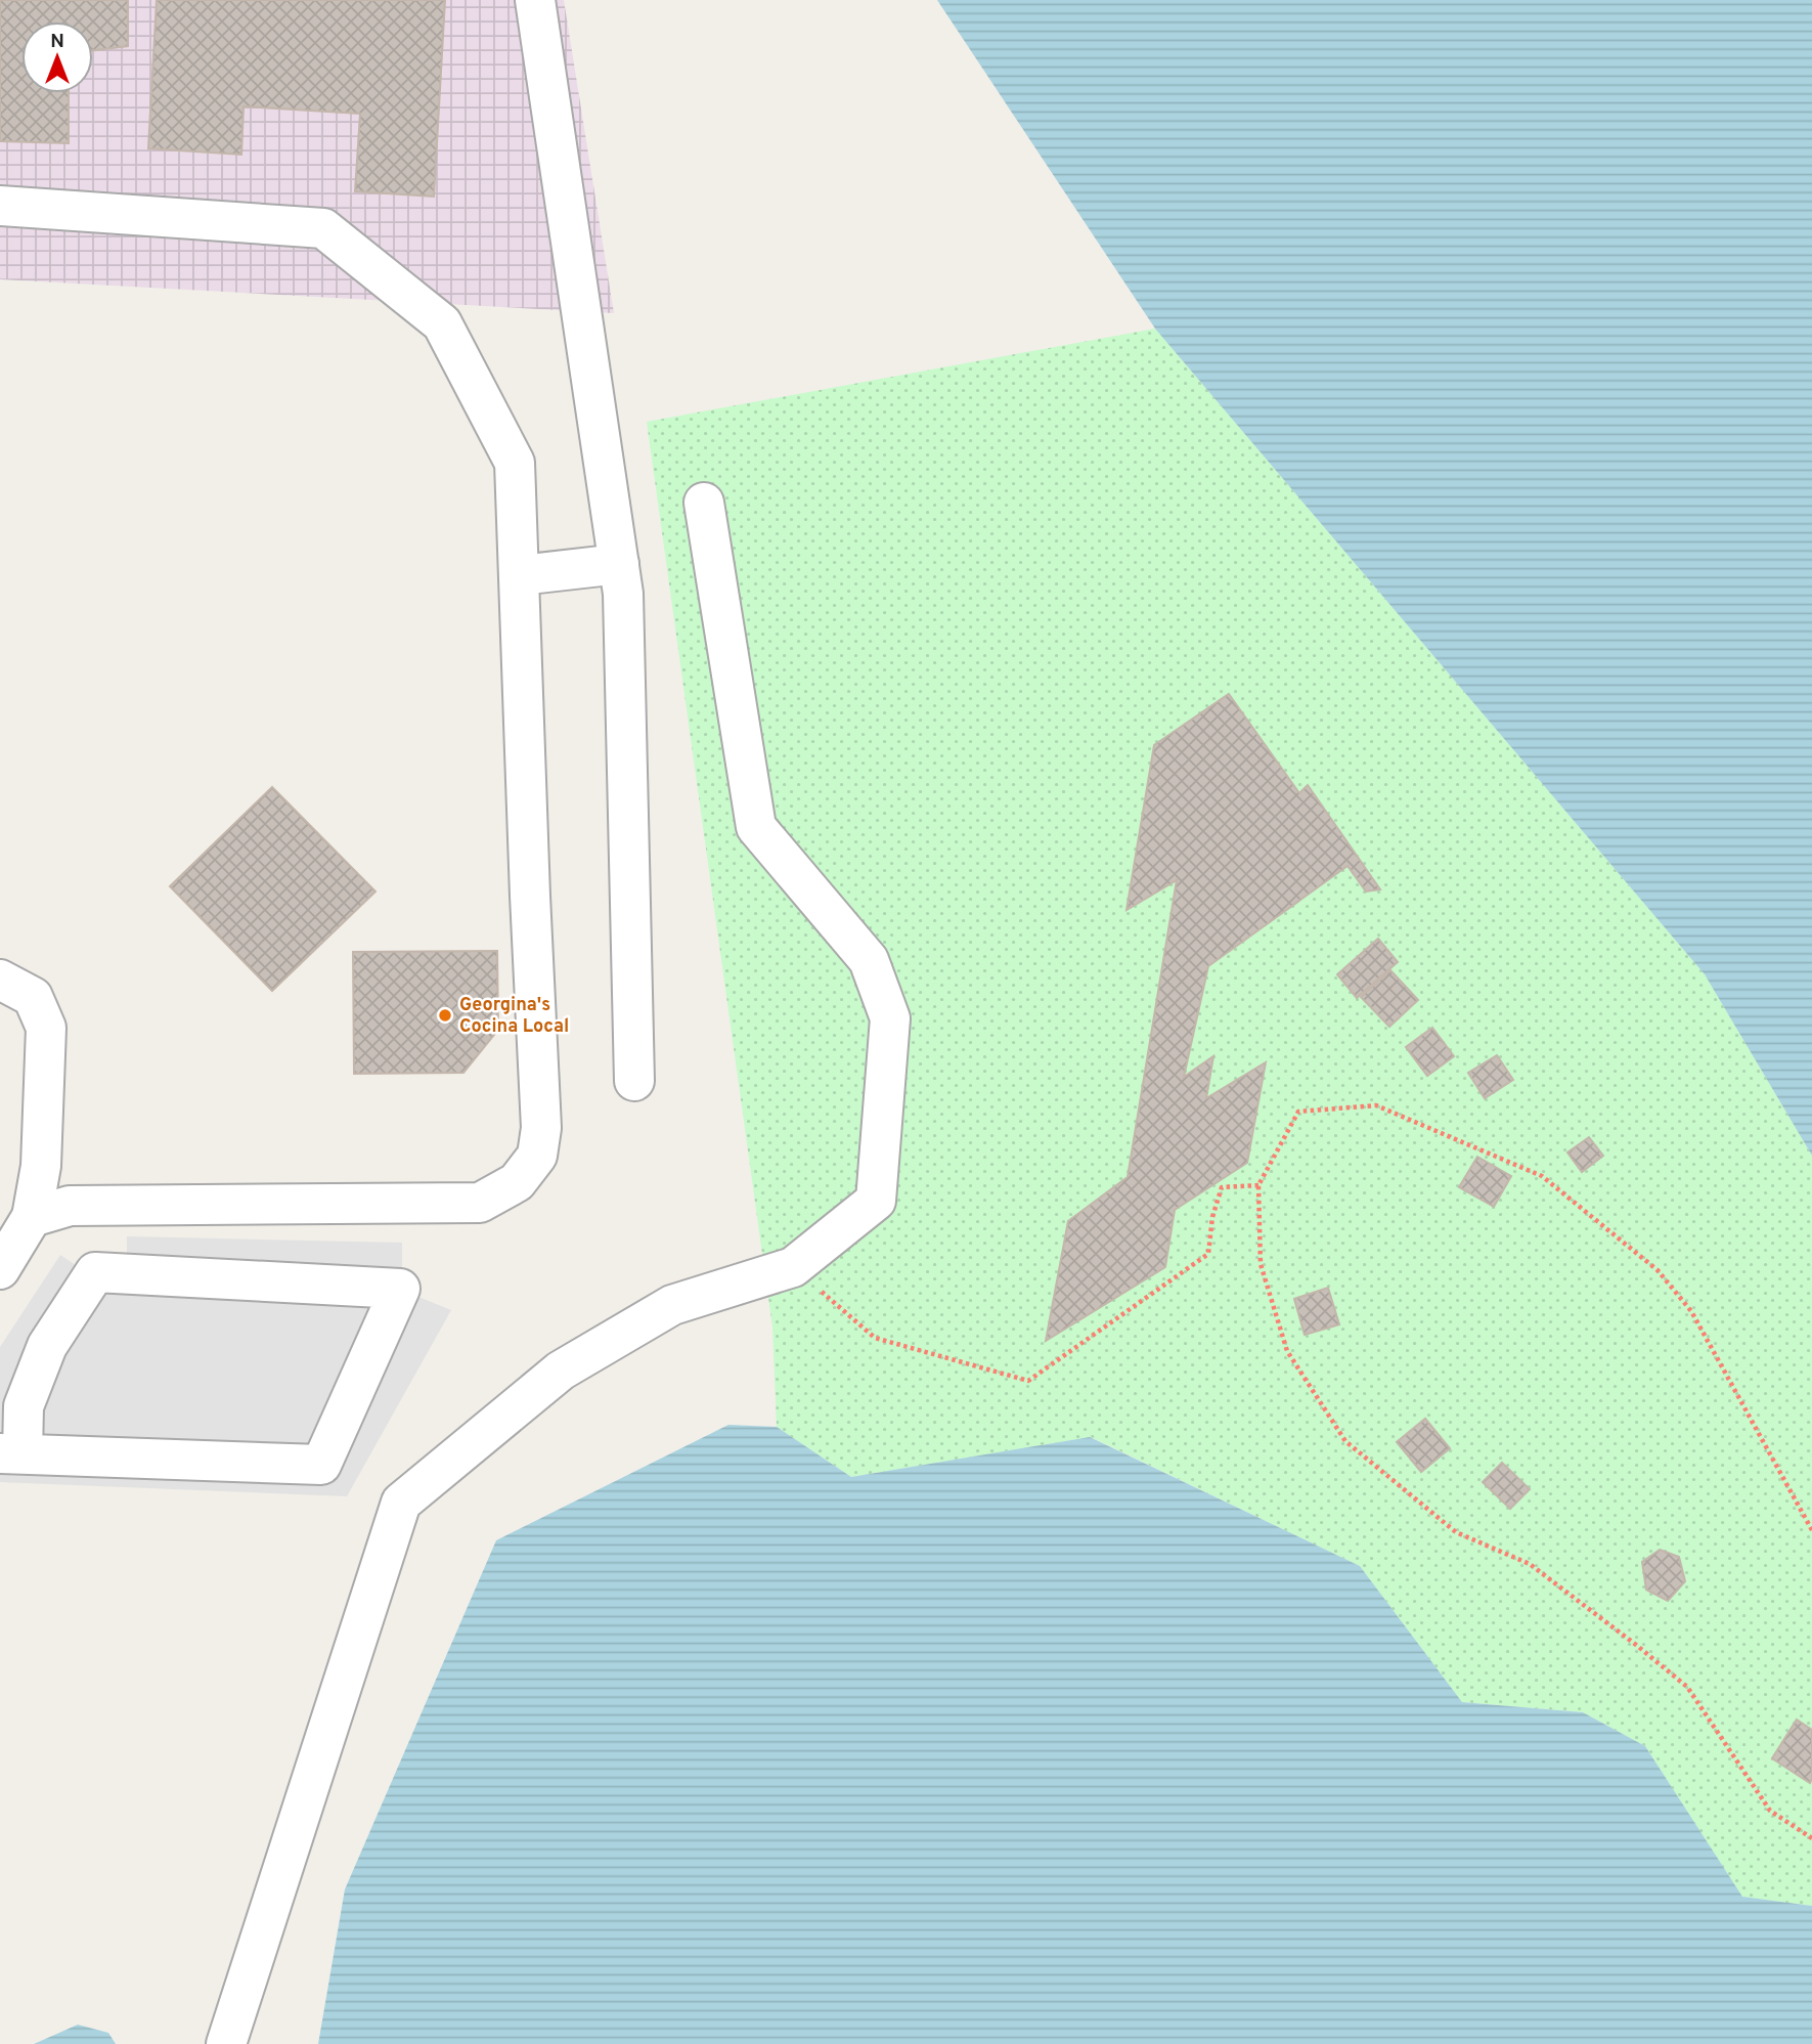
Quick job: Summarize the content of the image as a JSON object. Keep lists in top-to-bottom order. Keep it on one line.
{"places":["Georgina's Cocina Local"],"north":"top"}
